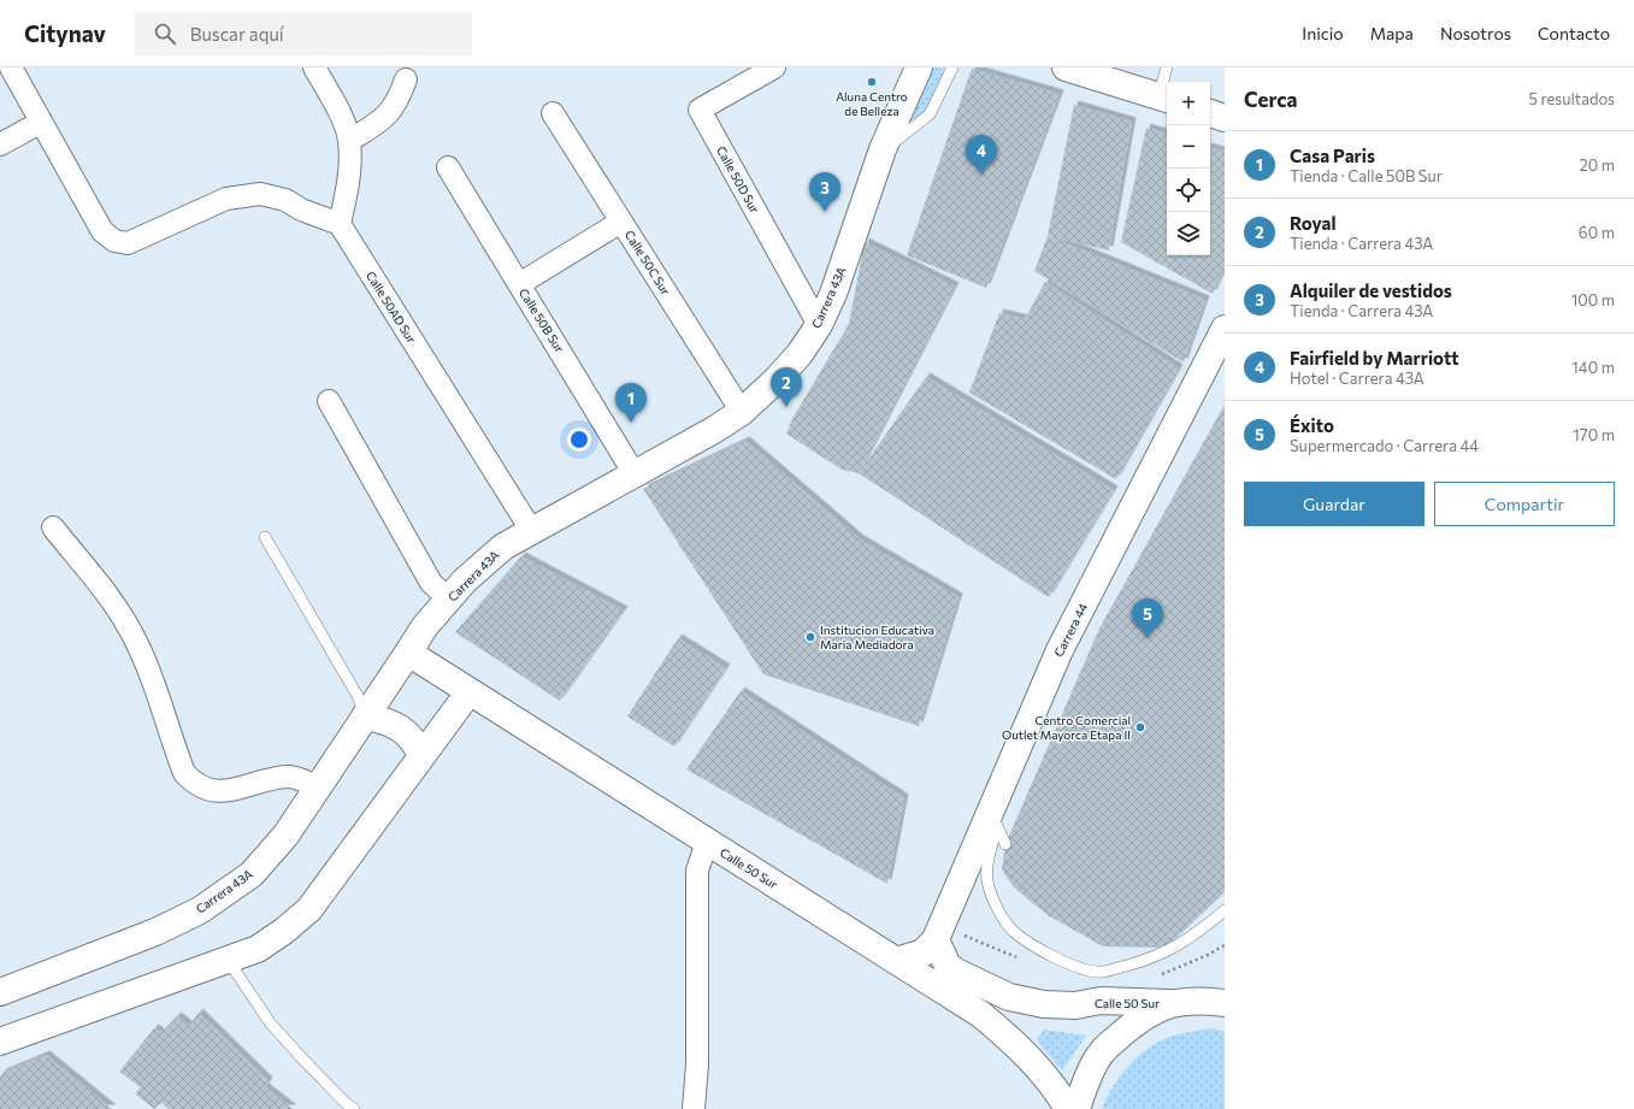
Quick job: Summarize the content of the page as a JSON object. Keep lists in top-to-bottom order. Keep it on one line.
{"streets":{"main road":["Carrera 43A","Carrera 44","Calle 50 Sur"],"street":["Calle 50D Sur","Calle 50C Sur","Calle 50AD Sur","Calle 50B Sur"]},"crossings":[["Calle 50D Sur","Carrera 43A"],["Calle 50C Sur","Carrera 43A"],["Carrera 43A","Calle 50AD Sur"],["Carrera 43A","Calle 50B Sur"],["Carrera 43A","Calle 50 Sur"],["Carrera 44","Calle 50 Sur"]],"places":["Aluna Centro de Belleza","Institucion Educativa Maria Mediadora","Centro Comercial Outlet Mayorca Etapa II"],"page":{"header":"Citynav","search":"Buscar aquí","nav":["Inicio","Mapa","Nosotros","Contacto"],"heading":["Cerca","5 resultados"],"map_buttons":["+","−"],"list":[{"mark":"1","name":"Casa Paris","note":"Tienda · Calle 50B Sur","value":"20 m"},{"mark":"2","name":"Royal","note":"Tienda · Carrera 43A","value":"60 m"},{"mark":"3","name":"Alquiler de vestidos","note":"Tienda · Carrera 43A","value":"100 m"},{"mark":"4","name":"Fairfield by Marriott","note":"Hotel · Carrera 43A","value":"140 m"},{"mark":"5","name":"Éxito","note":"Supermercado · Carrera 44","value":"170 m"}],"pins":["4","3","2","1","5"],"buttons":["Guardar","Compartir"]}}
